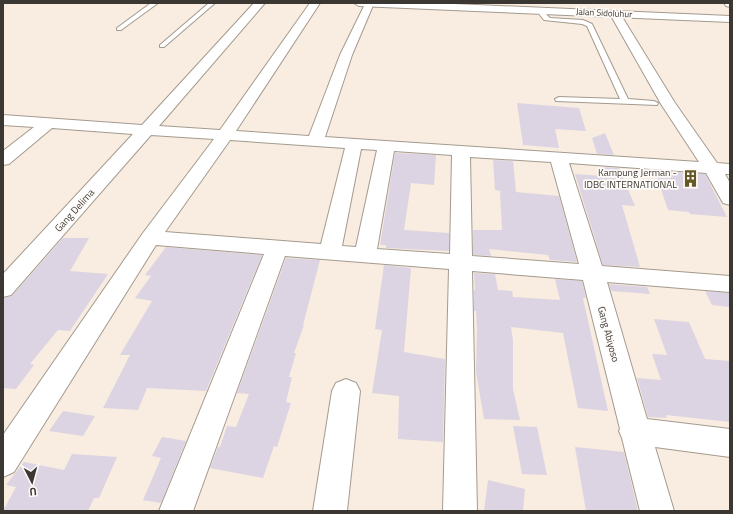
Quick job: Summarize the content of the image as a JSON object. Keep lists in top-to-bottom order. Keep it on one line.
{"streets":{"street":["Jalan Sidoluhur","Gang Delima","Gang Abiyoso"]},"places":{"building":["Kampung Jerman - IDBC INTERNATIONAL"]},"north":"bottom"}
